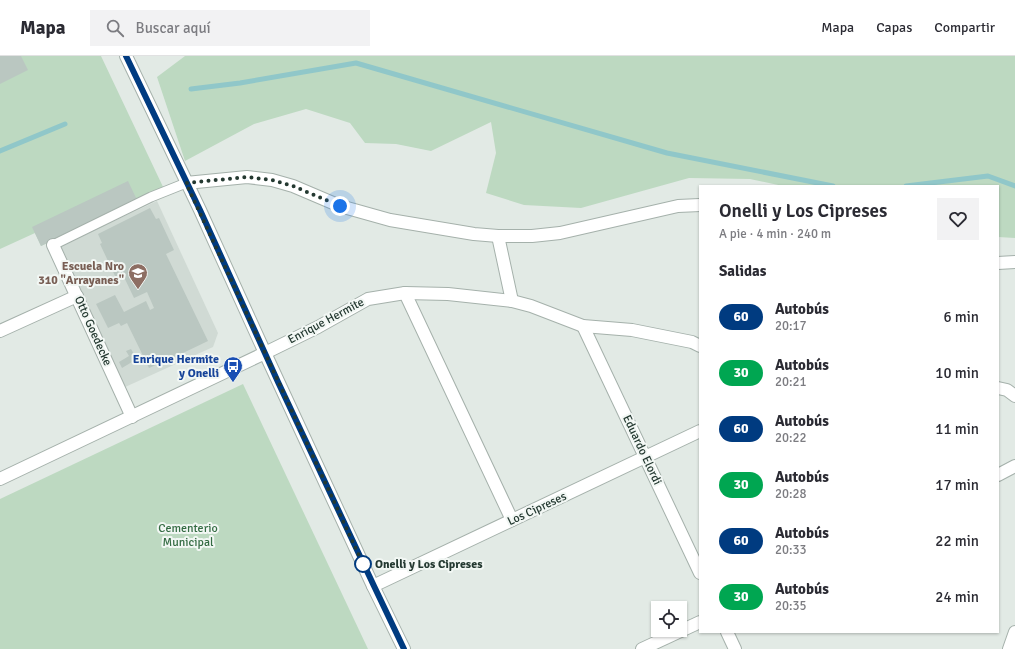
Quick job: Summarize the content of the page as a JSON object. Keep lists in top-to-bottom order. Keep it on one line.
{"streets":{"street":["Enrique Hermite","Otto Goedecke","Eduardo Elordi","Los Cipreses"]},"crossings":[["Enrique Hermite","Otto Goedecke"],["Enrique Hermite","Eduardo Elordi"],["Eduardo Elordi","Los Cipreses"]],"parks":["Cementerio Municipal"],"places":{"school or university":["Escuela Nro 310 \"Arrayanes\""],"bus stop":["Enrique Hermite y Onelli"],"other":["Onelli y Los Cipreses"]},"lines":["bus line 60"],"page":{"header":"Mapa","search":"Buscar aquí","nav":["Mapa","Capas","Compartir"],"heading":[["Onelli y Los Cipreses","A pie · 4 min · 240 m"],"Salidas"],"list":[{"mark":"60","name":"Autobús","note":"20:17","value":"6 min"},{"mark":"30","name":"Autobús","note":"20:21","value":"10 min"},{"mark":"60","name":"Autobús","note":"20:22","value":"11 min"},{"mark":"30","name":"Autobús","note":"20:28","value":"17 min"},{"mark":"60","name":"Autobús","note":"20:33","value":"22 min"},{"mark":"30","name":"Autobús","note":"20:35","value":"24 min"}]}}
